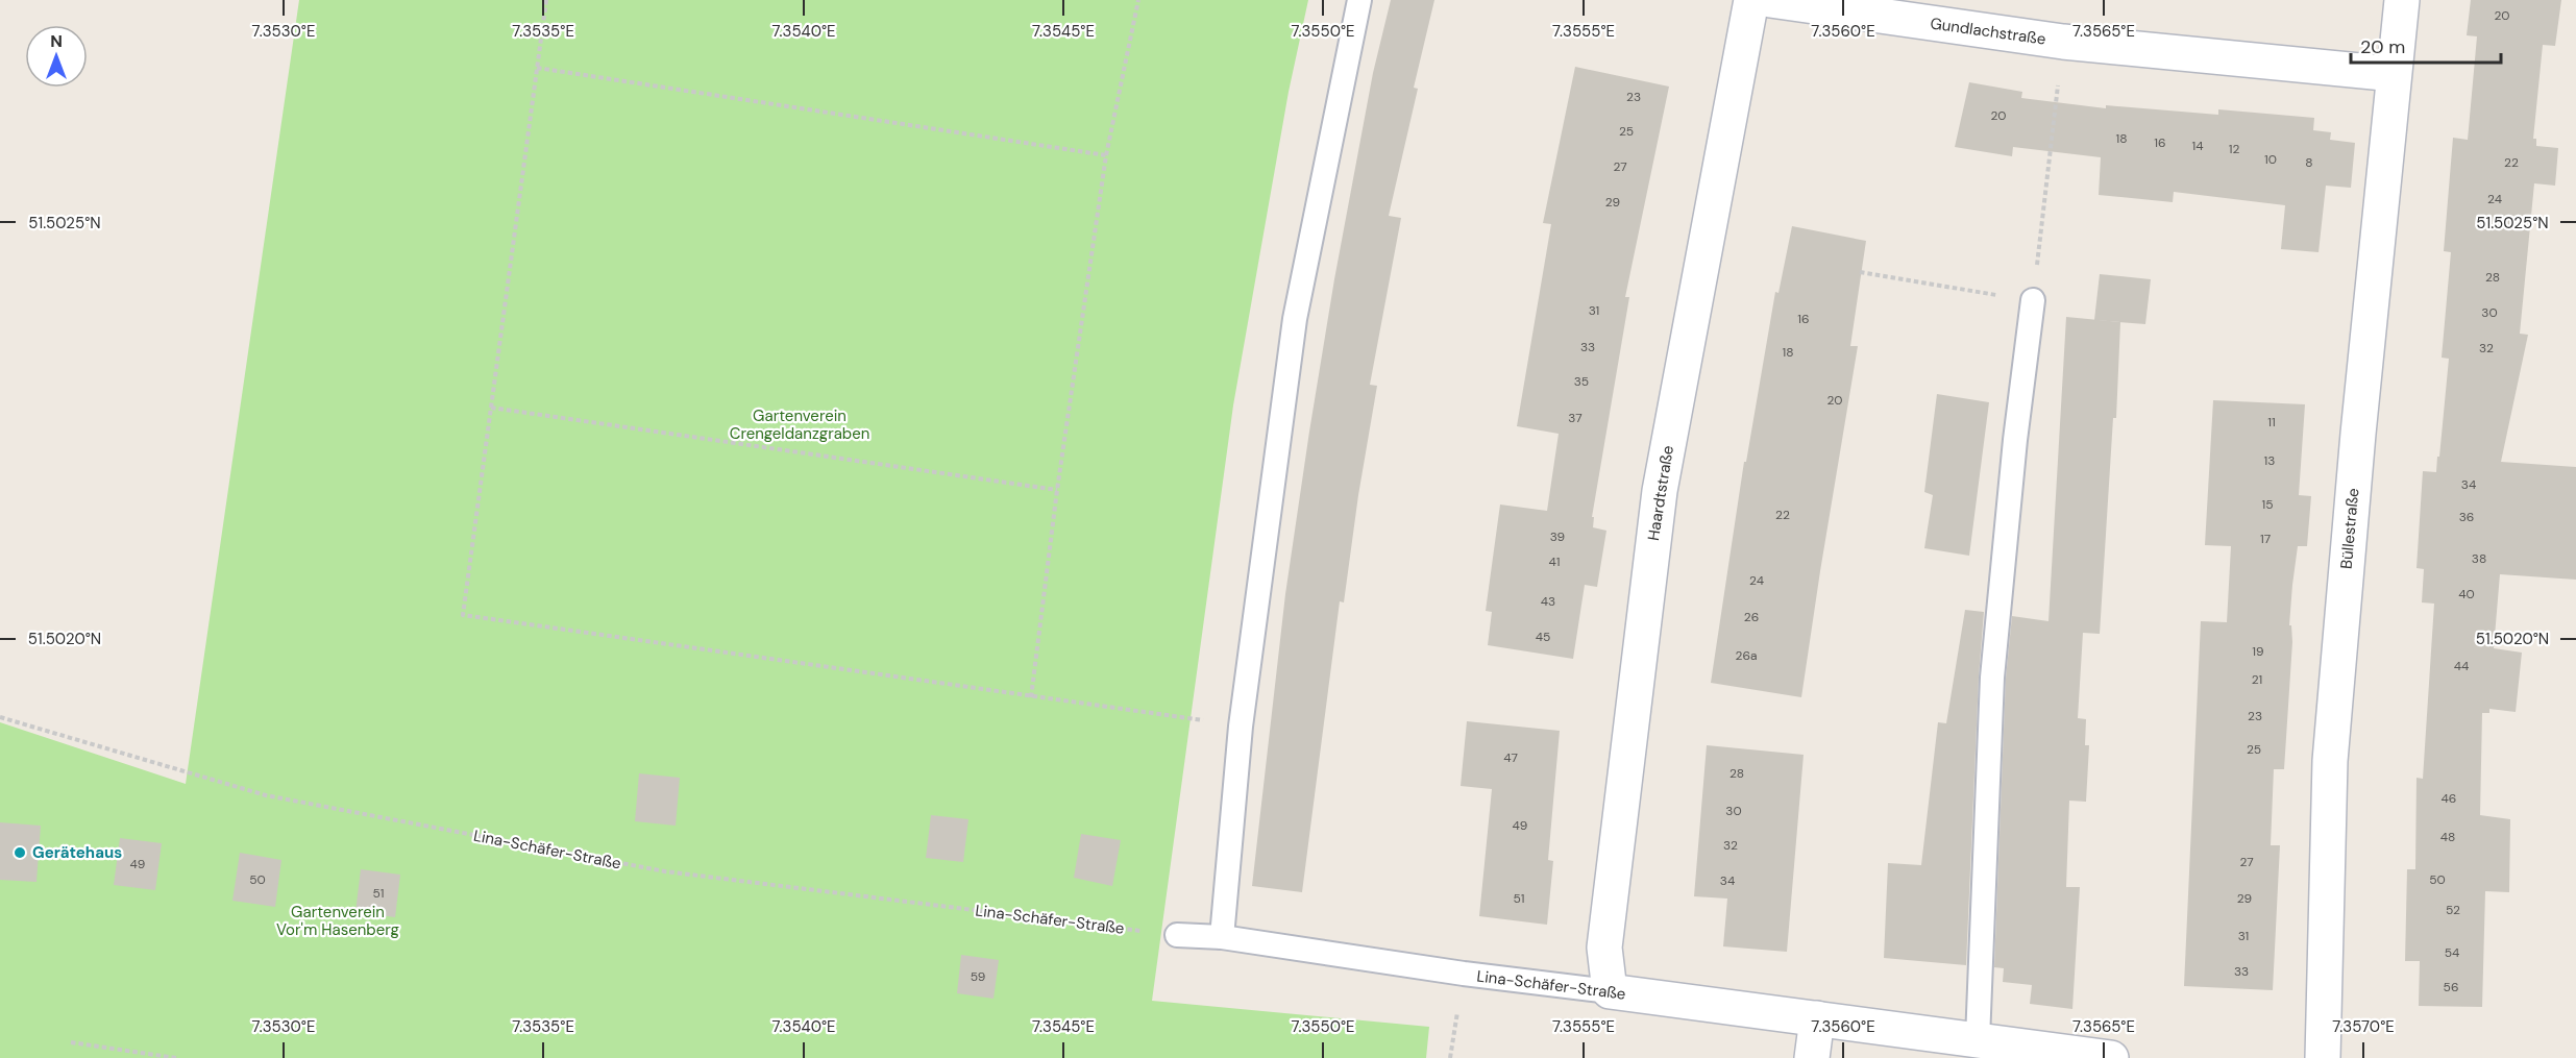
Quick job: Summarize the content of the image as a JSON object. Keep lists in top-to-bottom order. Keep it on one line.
{"streets":{"street":["Gundlachstraße","Haardtstraße","Büllestraße","Lina-Schäfer-Straße"]},"crossings":[["Gundlachstraße","Büllestraße"],["Haardtstraße","Lina-Schäfer-Straße"]],"parks":["Gartenverein Crengeldanzgraben","Gartenverein Vor'm Hasenberg"],"places":["Gerätehaus"],"house_numbers":["20","23","20","25","18","16","14","12","10","8","22","27","24","29","28","31","30","16","33","32","18","35","20","37","11","13","34","15","22","36","39","17","38","41","24","40","43","26","45","19","26a","44","21","23","25","47","28","46","30","49","48","32","27","49","50","50","34","51","51","29","52","31","54","33","59","56"],"scale_bar":"20 m","north":"top","coordinates":["7.3530°E","7.3535°E","7.3540°E","7.3545°E","7.3550°E","7.3555°E","7.3560°E","7.3565°E","51.5025°N","51.5020°N","7.3570°E"]}
